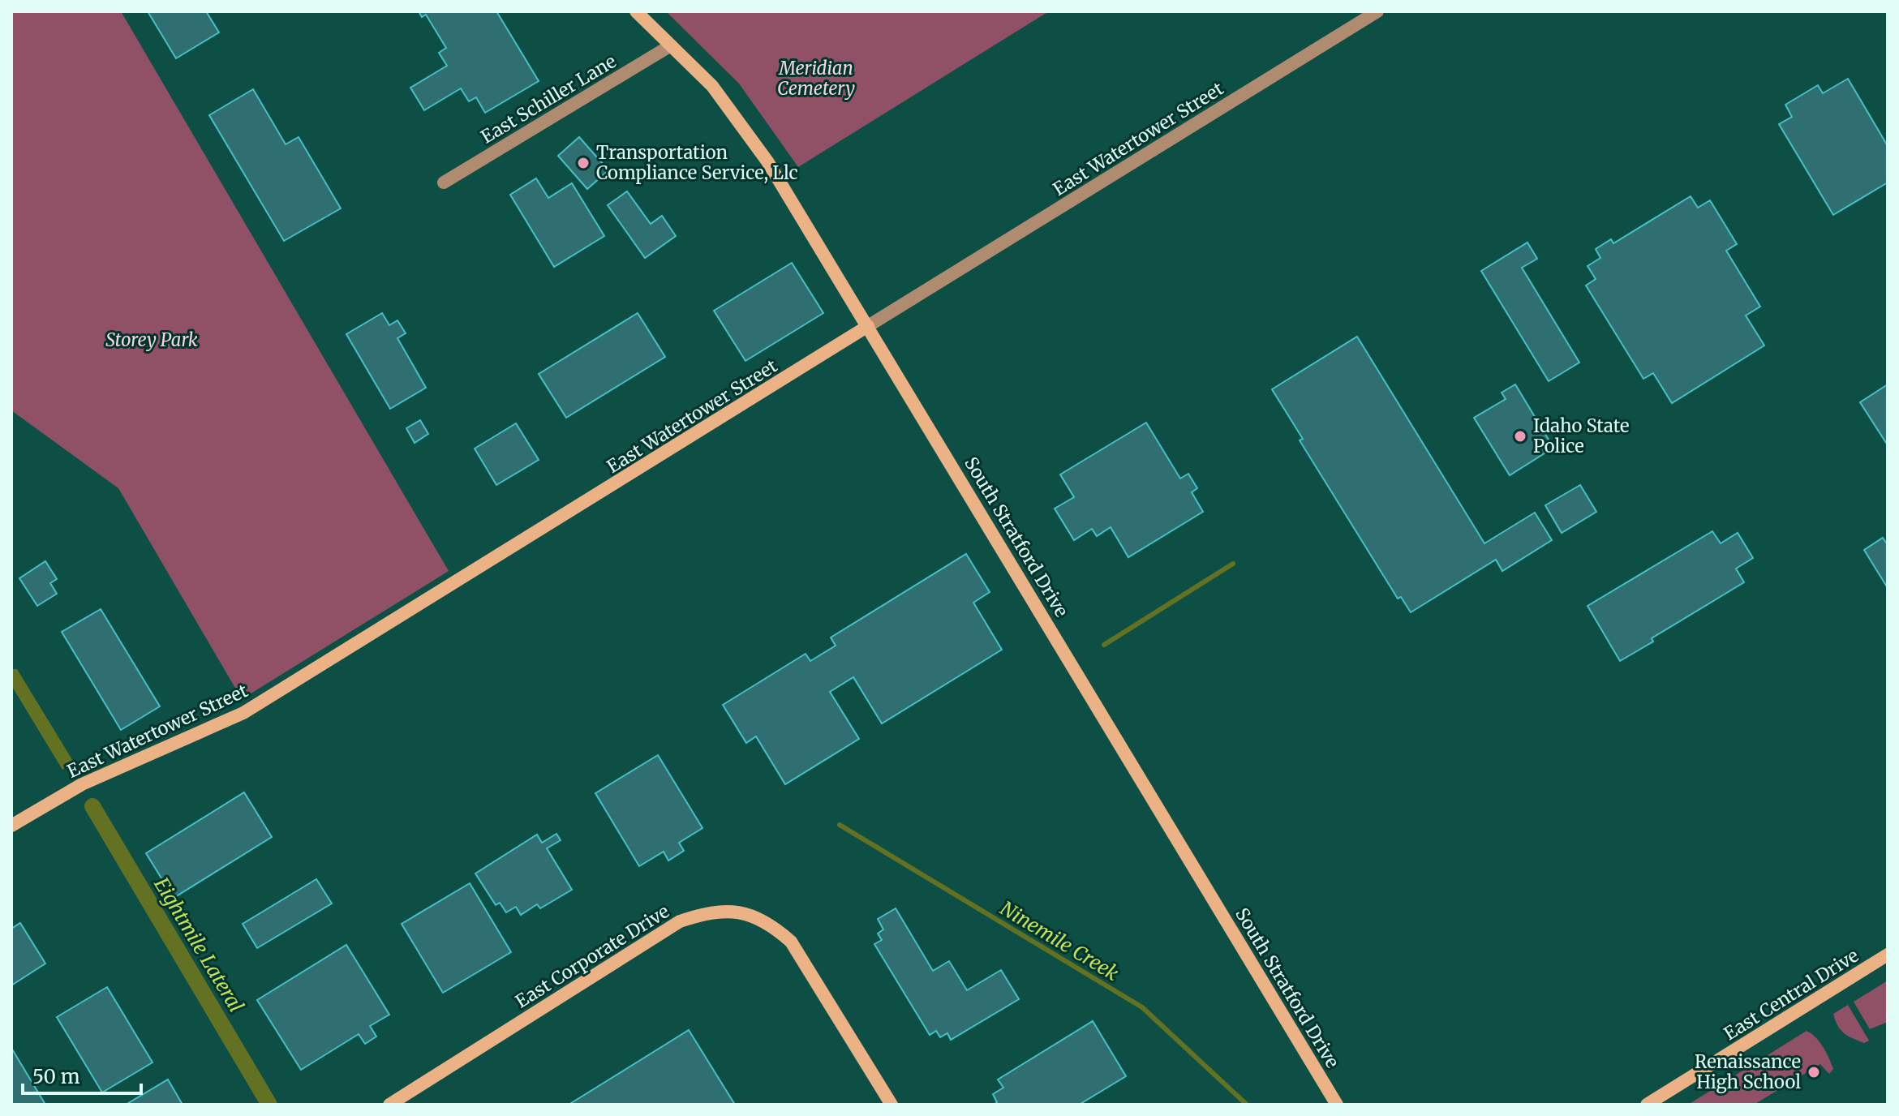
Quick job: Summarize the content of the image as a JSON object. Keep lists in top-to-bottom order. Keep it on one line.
{"streets":{"street":["East Schiller Lane","East Watertower Street","South Stratford Drive","East Corporate Drive","East Central Drive"]},"crossings":[["East Schiller Lane","South Stratford Drive"],["East Watertower Street","South Stratford Drive"]],"water":["Ninemile Creek","Eightmile Lateral"],"parks":["Meridian Cemetery","Storey Park"],"places":["Transportation Compliance Service, Llc","Idaho State Police","Renaissance High School"],"scale_bar":"50 m"}
